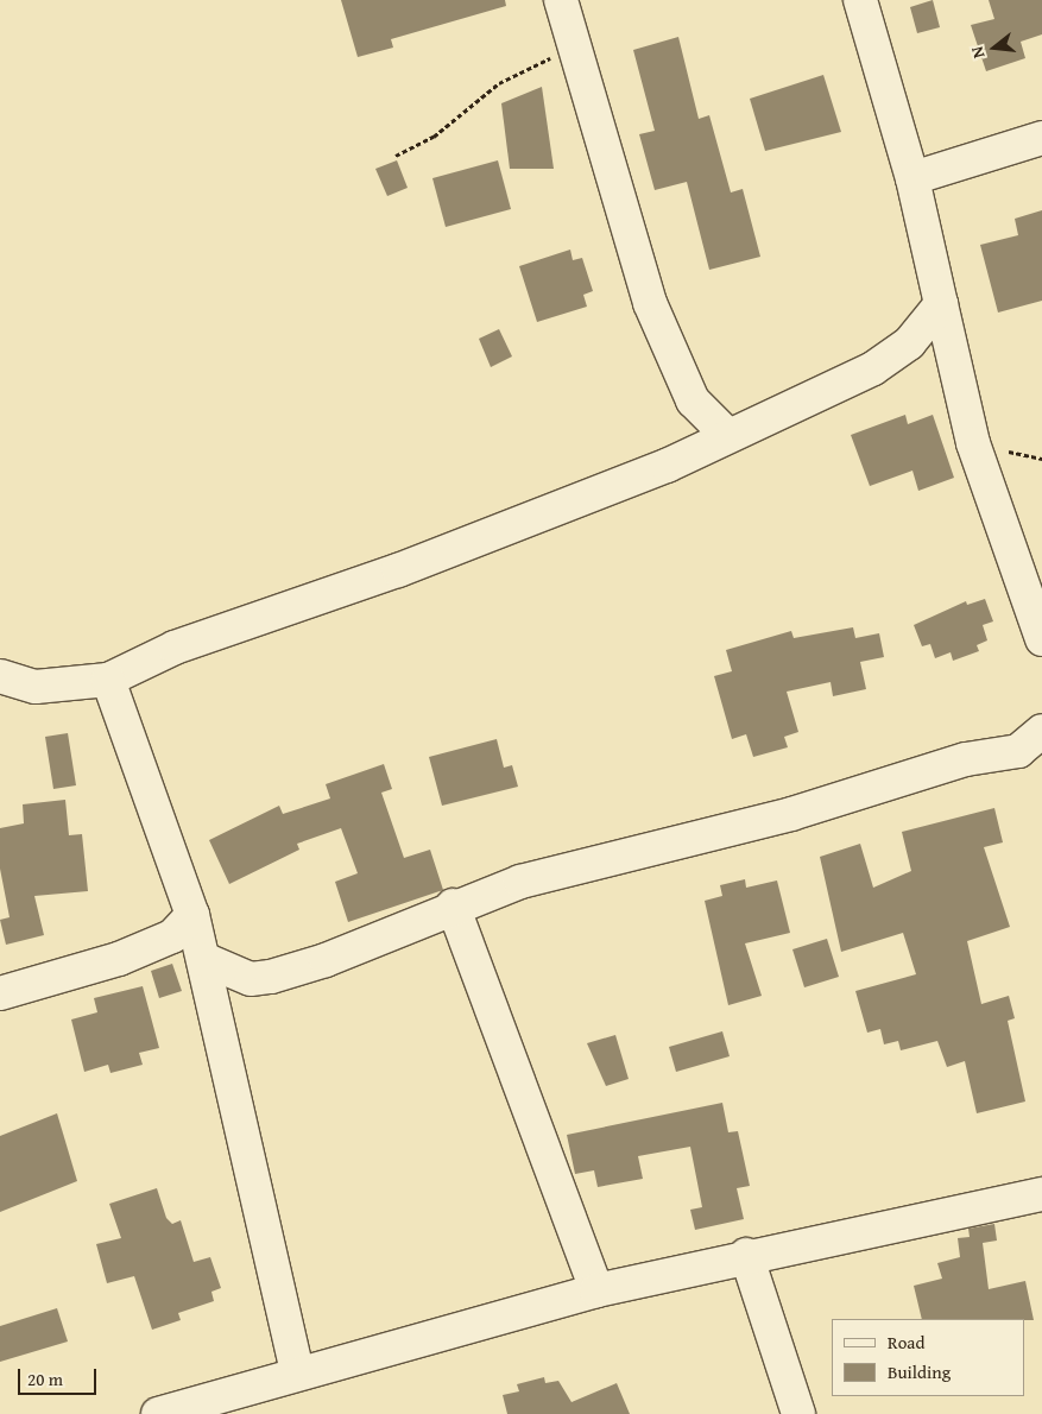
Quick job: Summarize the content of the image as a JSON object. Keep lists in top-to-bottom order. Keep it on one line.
{"legend":["Road","Building"],"scale_bar":"20 m","north":"left"}
